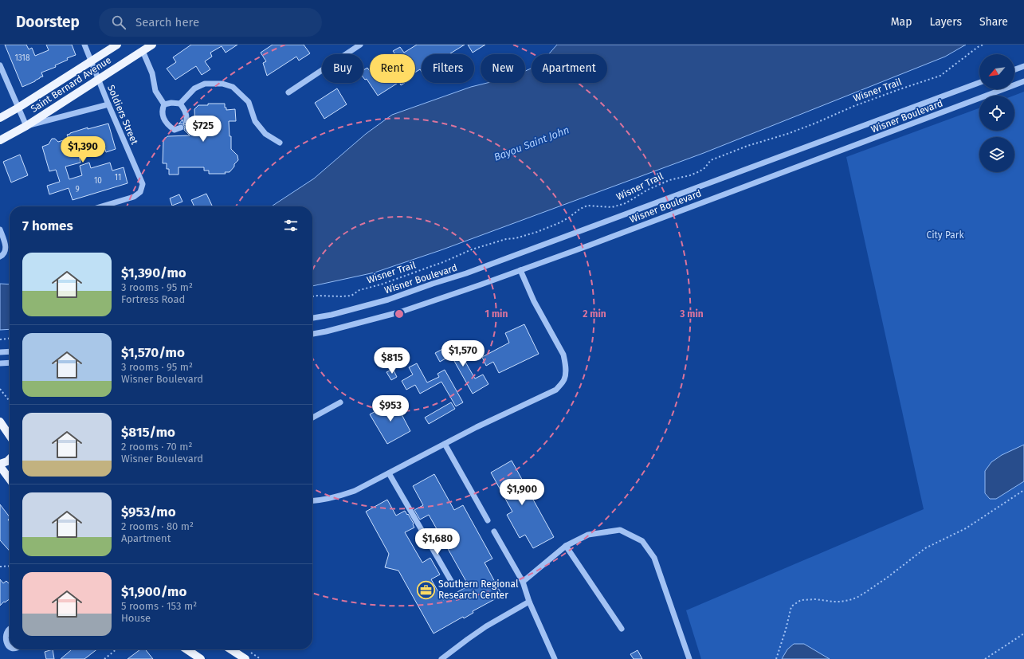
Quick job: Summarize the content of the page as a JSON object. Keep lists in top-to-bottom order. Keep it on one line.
{"streets":{"main road":["Saint Bernard Avenue"],"street":["Soldiers Street","Wisner Boulevard"],"path":["Wisner Trail"]},"crossings":[["Saint Bernard Avenue","Soldiers Street"]],"water":["Bayou Saint John"],"parks":["City Park"],"places":{"office":["Southern Regional Research Center"]},"house_numbers":["1318","11","10","9"],"north":"bottom left","page":{"header":"Doorstep","search":"Search here","nav":["Map","Layers","Share"],"chip":["Buy","Rent","Filters","New","Apartment"],"price":["$725","$1,390","$1,570","$815","$953","$1,900","$1,680"],"heading":"7 homes","list":[{"name":"$1,390/mo","note":"3 rooms · 95 m² · Fortress Road"},{"name":"$1,570/mo","note":"3 rooms · 95 m² · Wisner Boulevard"},{"name":"$815/mo","note":"2 rooms · 70 m² · Wisner Boulevard"},{"name":"$953/mo","note":"2 rooms · 80 m² · Apartment"},{"name":"$1,900/mo","note":"5 rooms · 153 m² · House"}]},"rings":["1 min","2 min","3 min"]}
